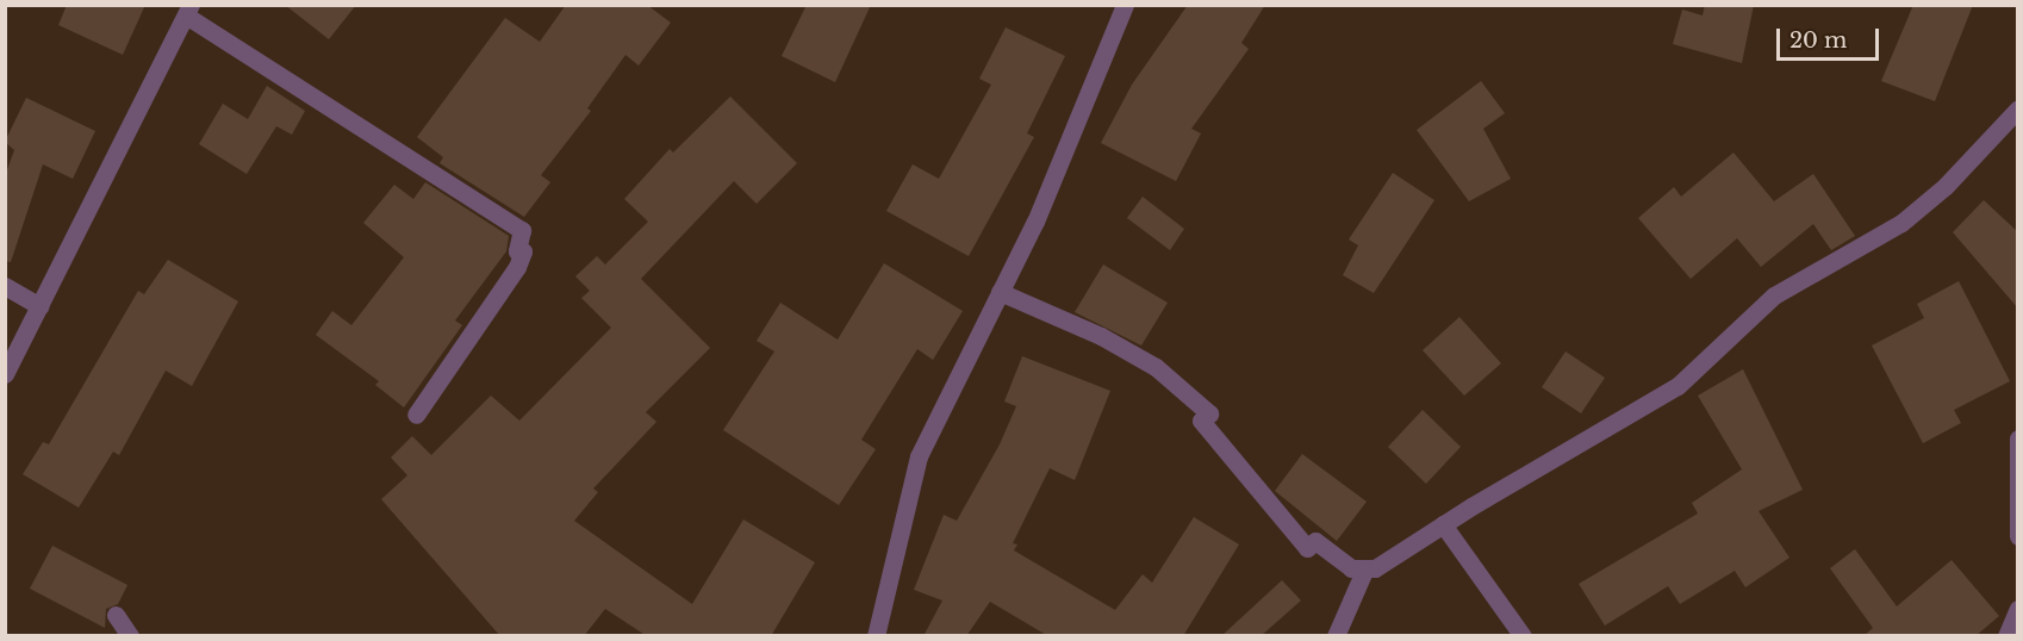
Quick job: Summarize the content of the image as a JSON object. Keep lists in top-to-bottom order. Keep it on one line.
{"scale_bar":"20 m"}
